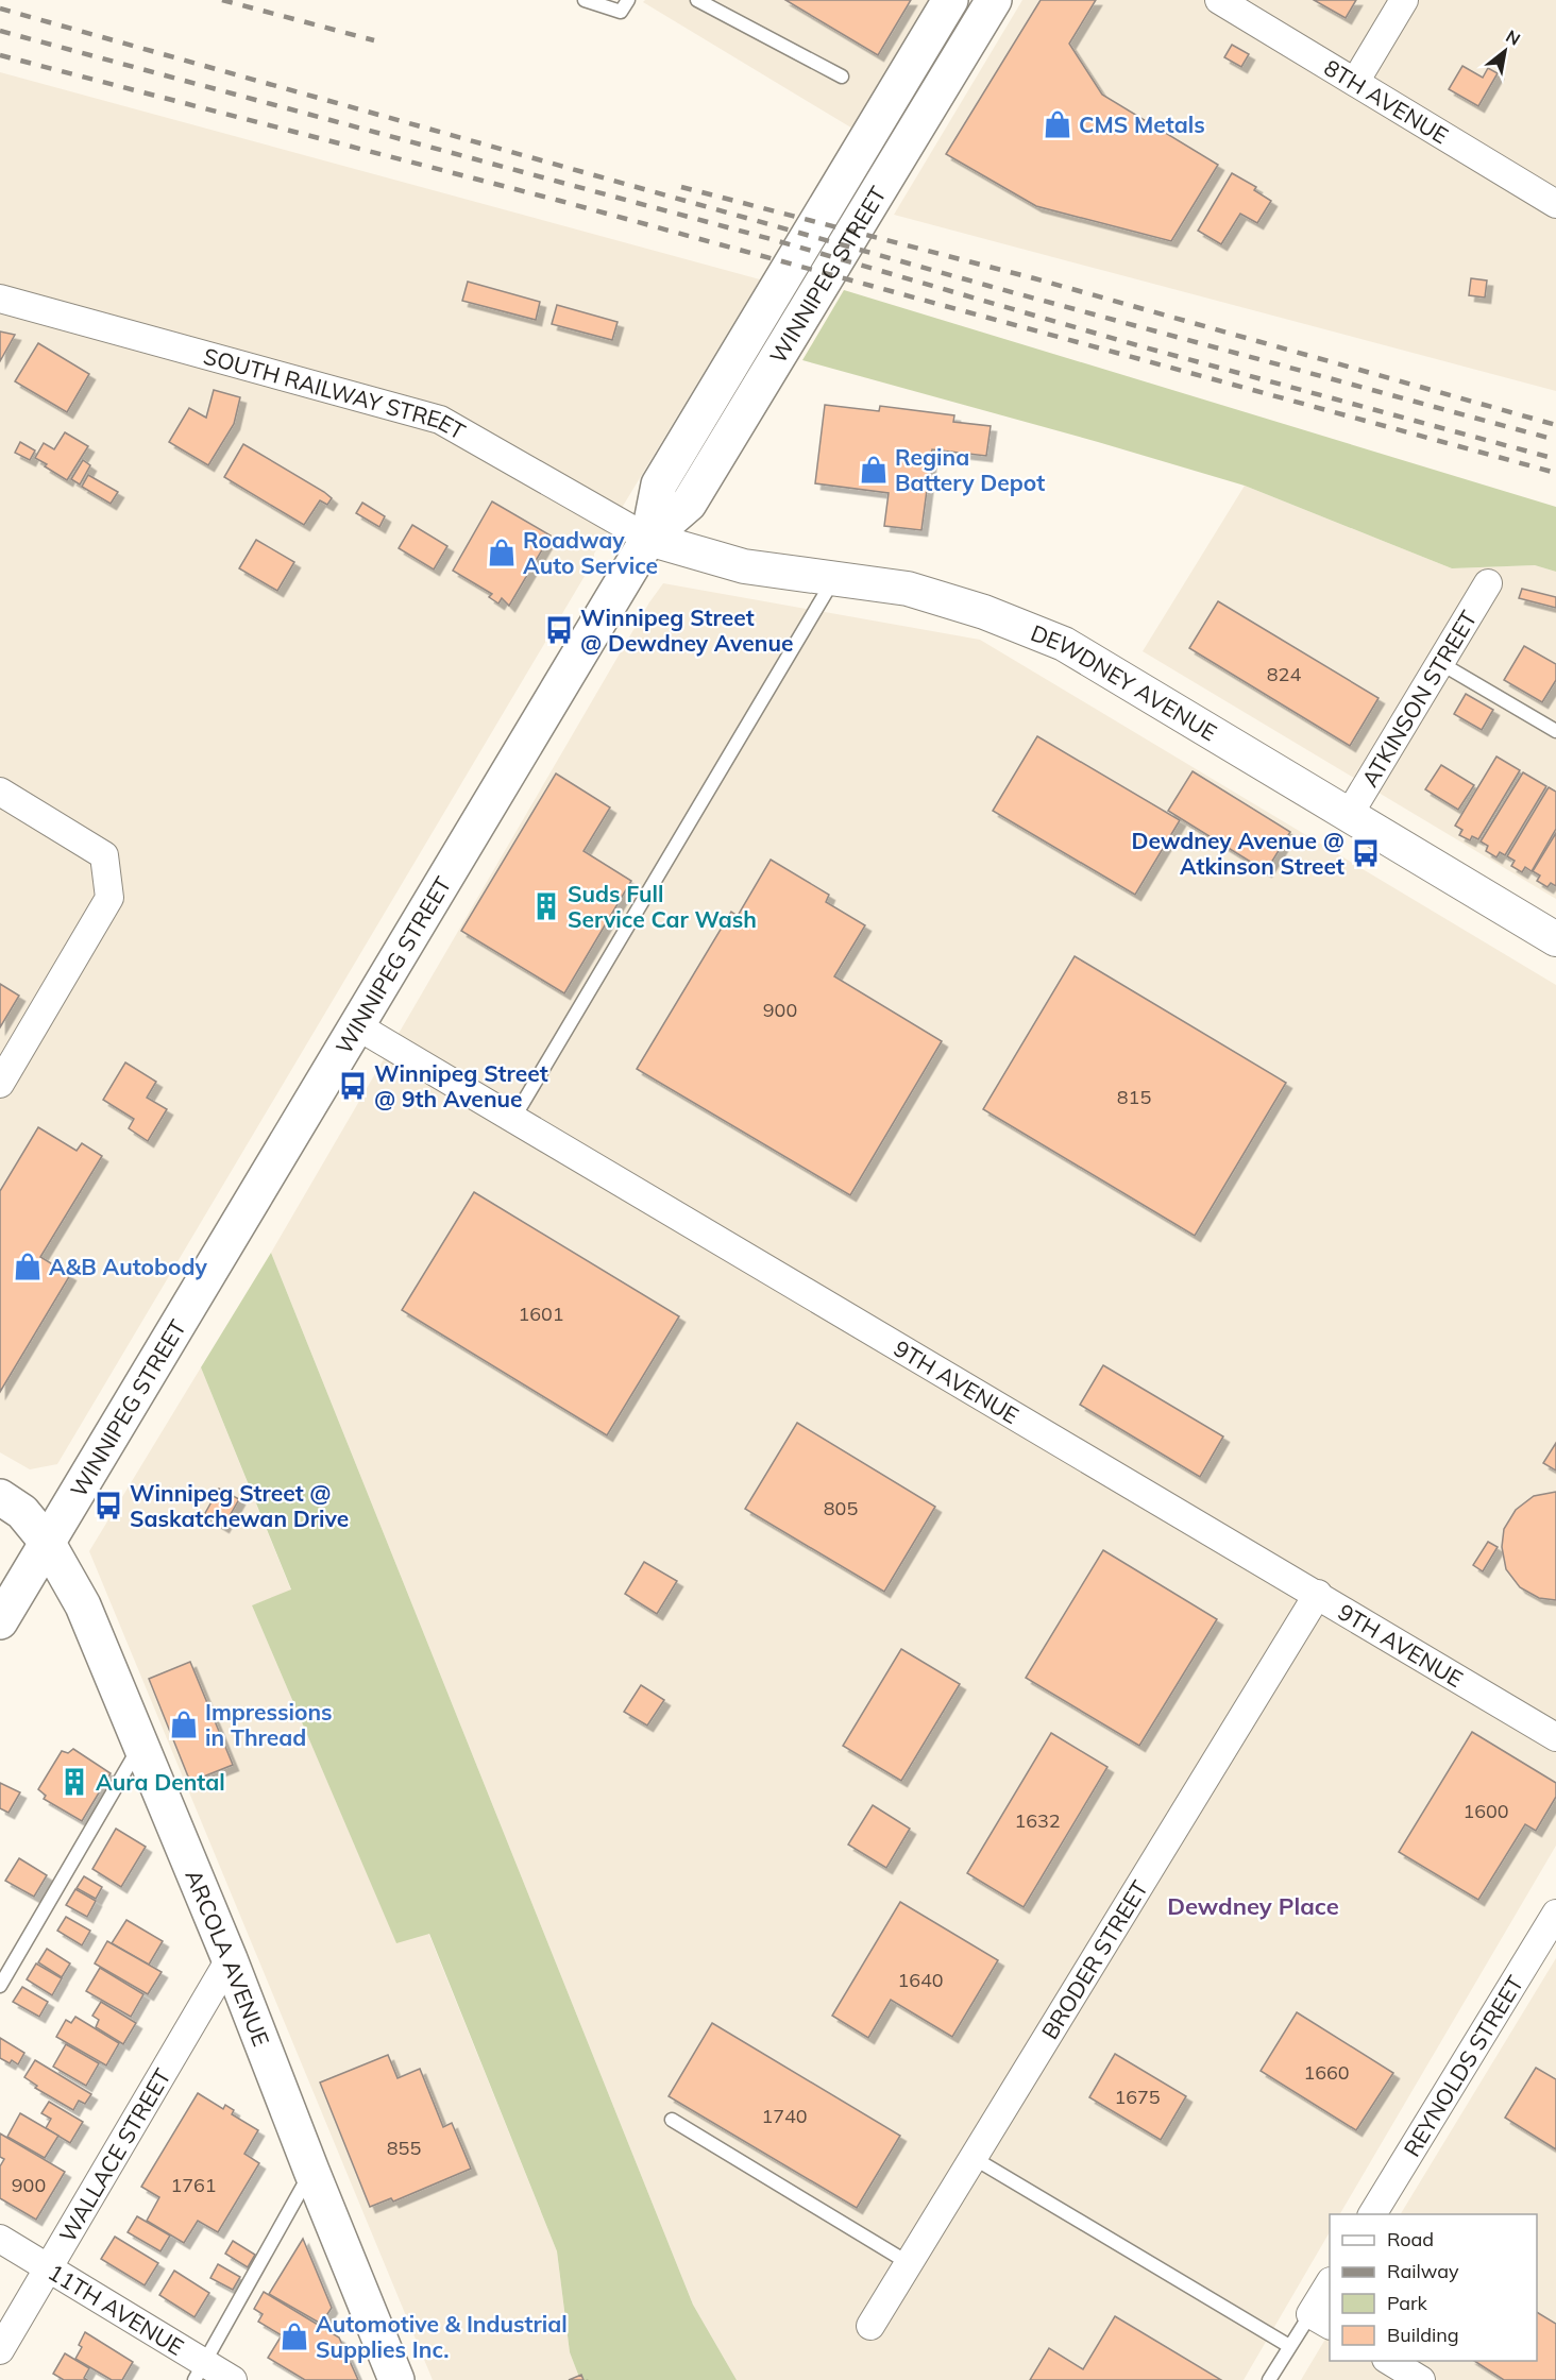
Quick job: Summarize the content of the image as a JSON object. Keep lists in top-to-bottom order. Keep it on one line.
{"streets":{"main road":["WINNIPEG STREET","ARCOLA AVENUE"],"street":["8TH AVENUE","SOUTH RAILWAY STREET","DEWDNEY AVENUE","ATKINSON STREET","9TH AVENUE","BRODER STREET","REYNOLDS STREET","WALLACE STREET","11TH AVENUE"]},"crossings":[["WINNIPEG STREET","SOUTH RAILWAY STREET"],["WINNIPEG STREET","DEWDNEY AVENUE"],["WINNIPEG STREET","9TH AVENUE"],["WINNIPEG STREET","ARCOLA AVENUE"],["SOUTH RAILWAY STREET","DEWDNEY AVENUE"],["DEWDNEY AVENUE","ATKINSON STREET"],["9TH AVENUE","BRODER STREET"],["ARCOLA AVENUE","WALLACE STREET"],["WALLACE STREET","11TH AVENUE"]],"districts":["Dewdney Place"],"places":{"shop":["CMS Metals","Regina Battery Depot","Roadway Auto Service","A&B Autobody","Impressions in Thread","Automotive & Industrial Supplies Inc."],"bus stop":["Winnipeg Street @ Dewdney Avenue","Dewdney Avenue @ Atkinson Street","Winnipeg Street @ 9th Avenue","Winnipeg Street @ Saskatchewan Drive"],"building":["Suds Full Service Car Wash","Aura Dental"]},"house_numbers":["824","900","815","1601","805","1600","1632","1640","1660","1675","1740","855","900","1761"],"legend":["Road","Railway","Park","Building"],"north":"top right"}
